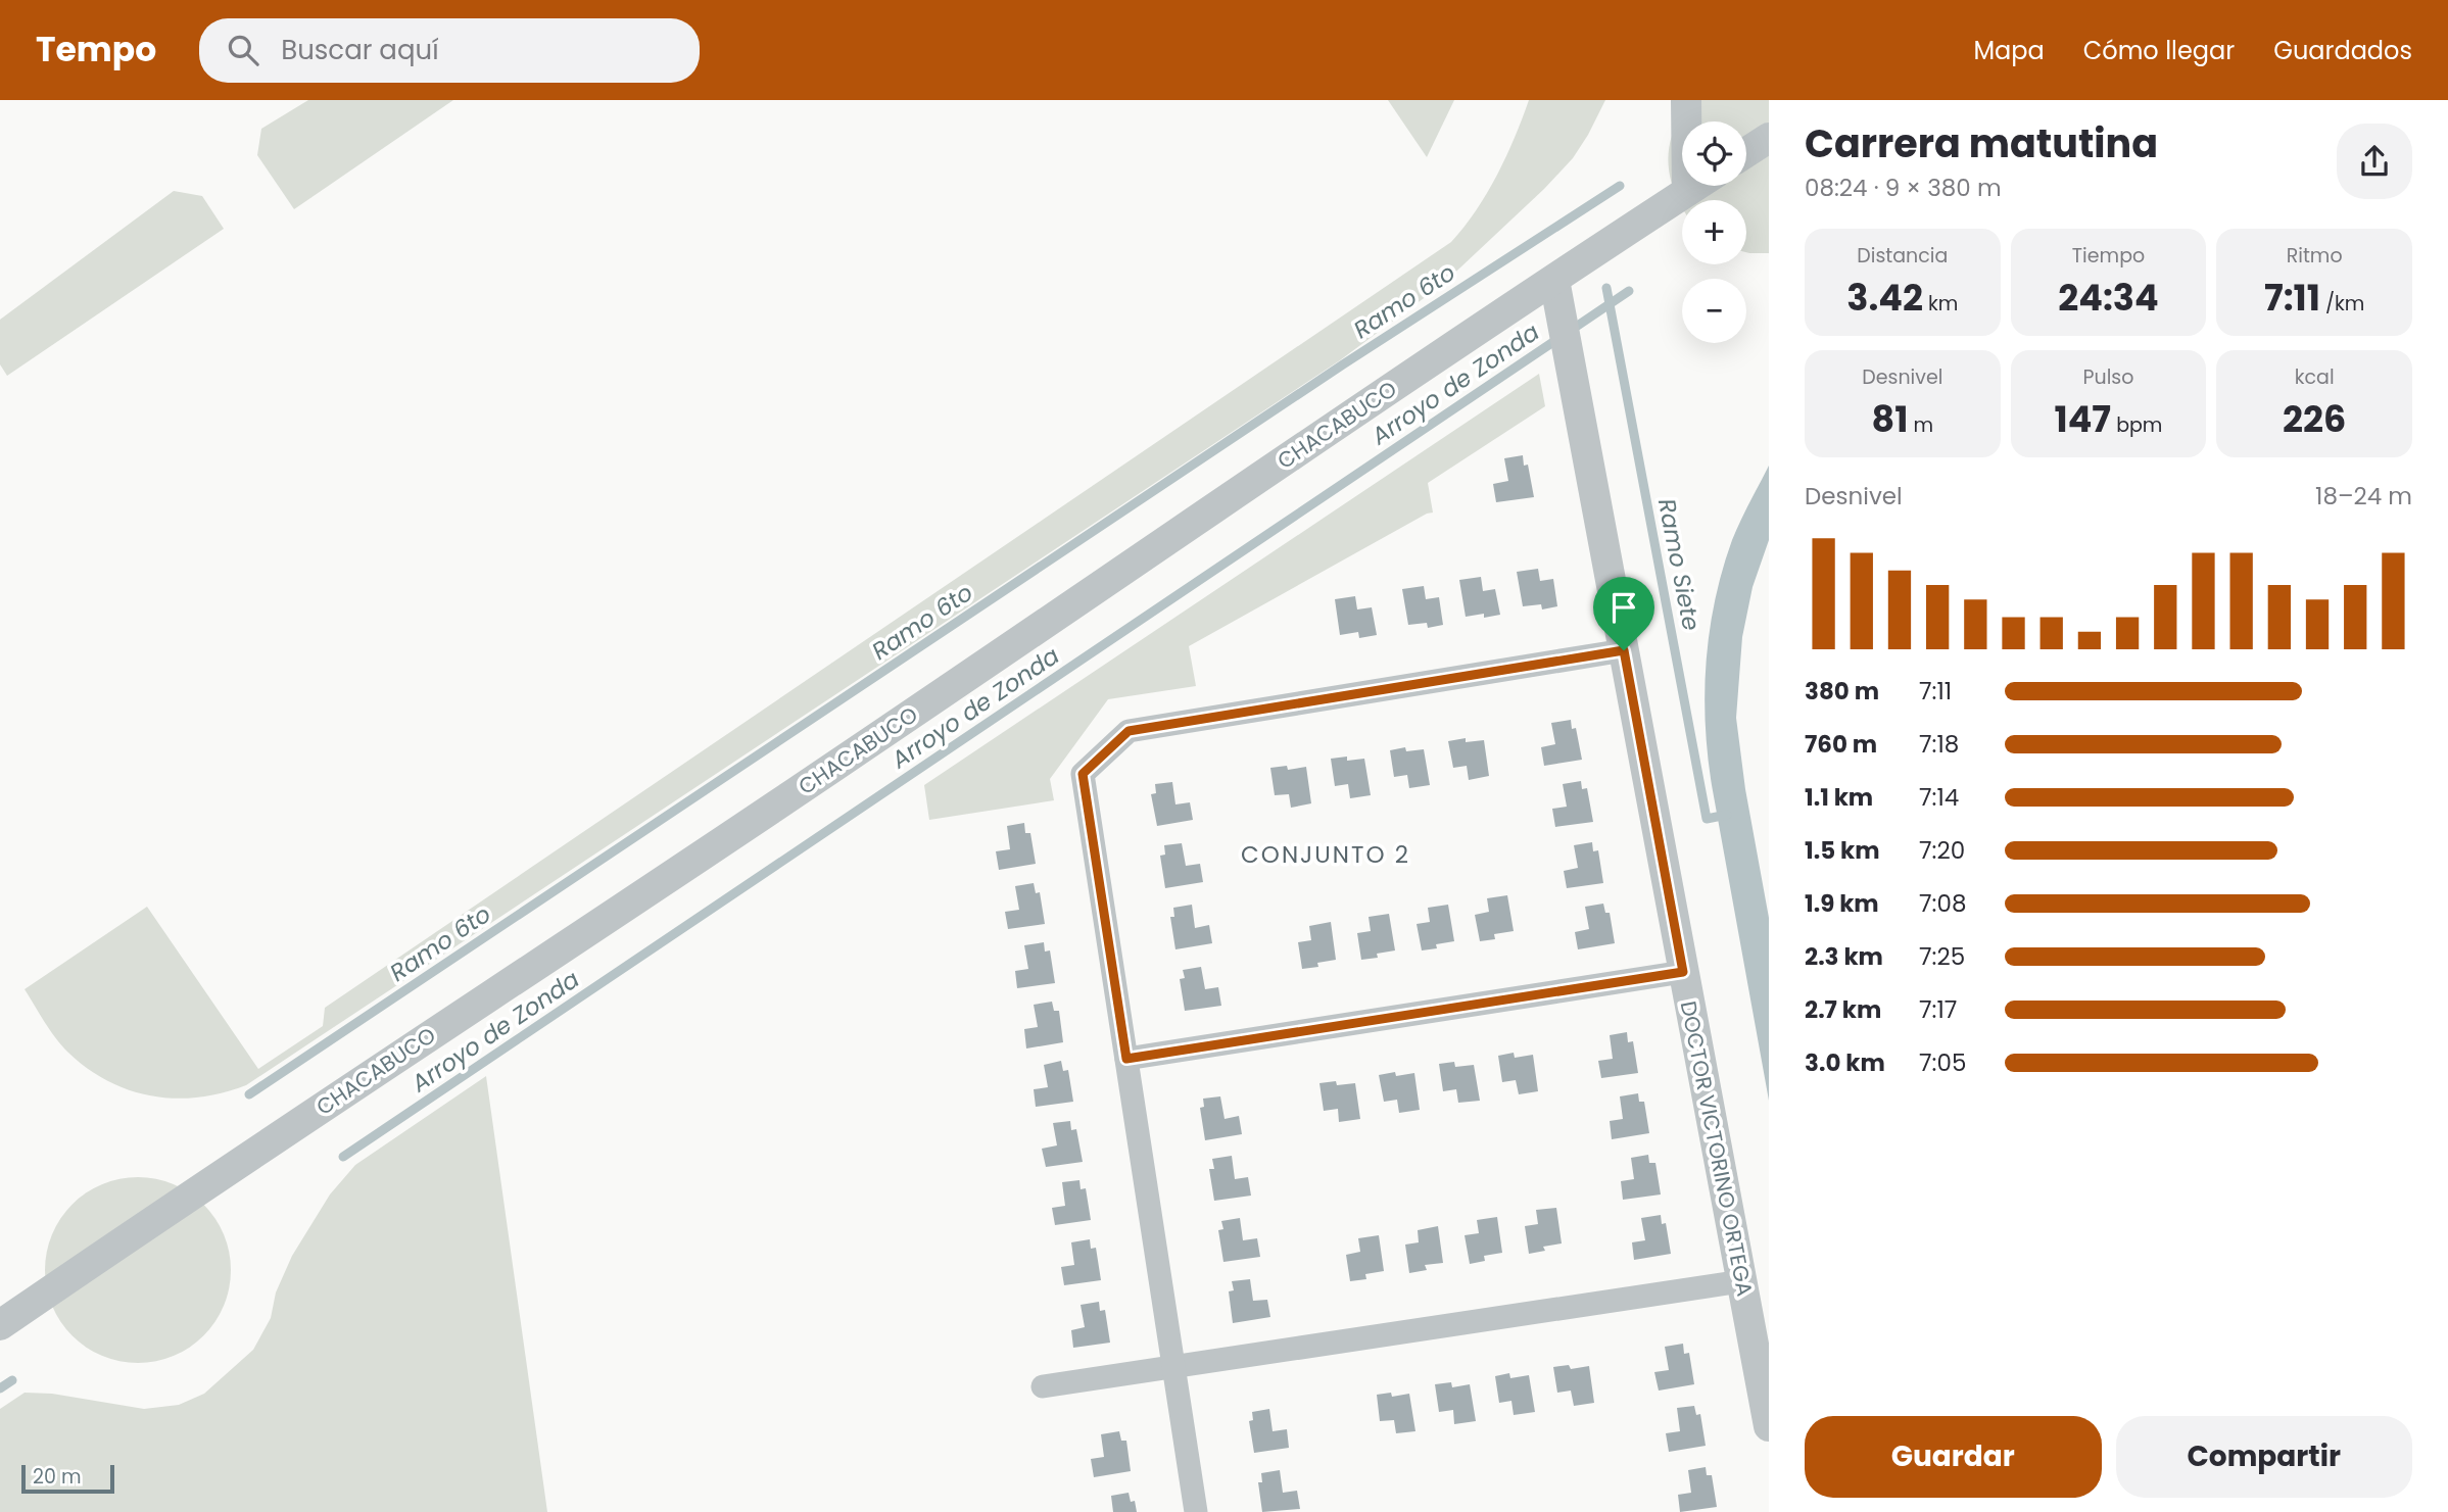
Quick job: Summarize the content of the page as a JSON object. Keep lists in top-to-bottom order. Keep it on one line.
{"streets":{"street":["CHACABUCO","DOCTOR VICTORINO ORTEGA"]},"crossings":[["CHACABUCO","DOCTOR VICTORINO ORTEGA"]],"districts":["CONJUNTO 2"],"water":["Ramo 6to","Arroyo de Zonda","Ramo Siete"],"scale_bar":"20 m","page":{"header":"Tempo","search":"Buscar aquí","nav":["Mapa","Cómo llegar","Guardados"],"heading":["Carrera matutina","08:24 · 9 × 380 m"],"map_buttons":["+","−"],"stats":[["Distancia","3.42 km"],["Tiempo","24:34"],["Ritmo","7:11 /km"],["Desnivel","81 m"],["Pulso","147 bpm"],["kcal","226"]],"chart":["Desnivel","18–24 m"],"list":[{"name":"380 m","note":"7:11"},{"name":"760 m","note":"7:18"},{"name":"1.1 km","note":"7:14"},{"name":"1.5 km","note":"7:20"},{"name":"1.9 km","note":"7:08"},{"name":"2.3 km","note":"7:25"},{"name":"2.7 km","note":"7:17"},{"name":"3.0 km","note":"7:05"}],"buttons":["Guardar","Compartir"],"scale":"20 m"}}
